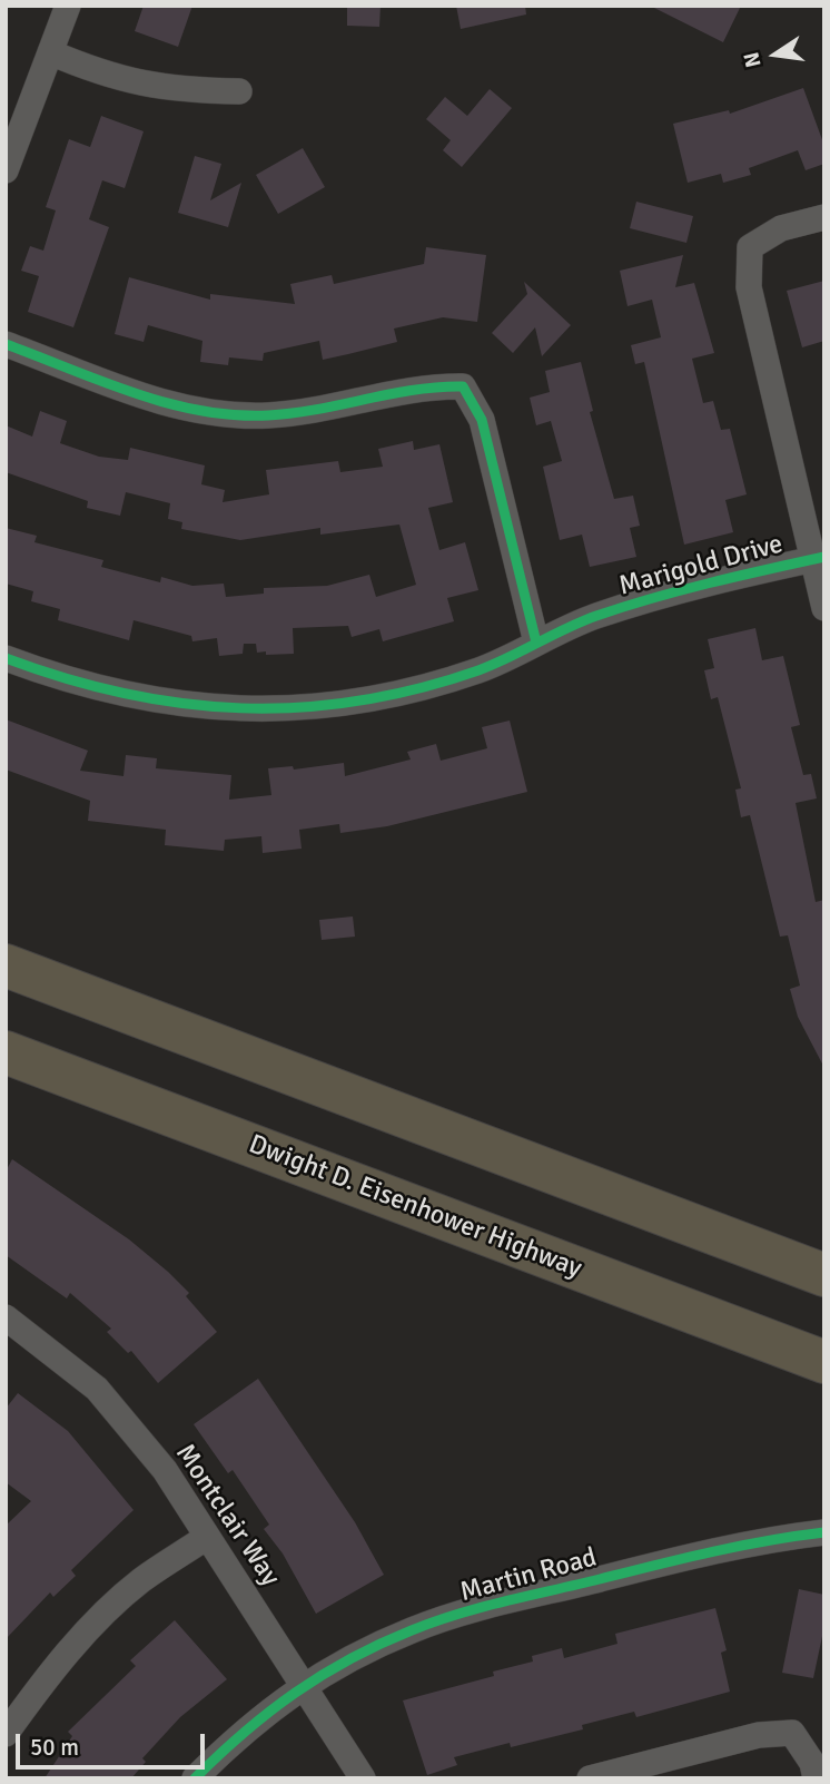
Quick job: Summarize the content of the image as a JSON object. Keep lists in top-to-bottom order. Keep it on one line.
{"streets":{"highway":["Dwight D. Eisenhower Highway"],"street":["Marigold Drive","Montclair Way","Martin Road"]},"crossings":[["Montclair Way","Martin Road"]],"scale_bar":"50 m","north":"left"}
